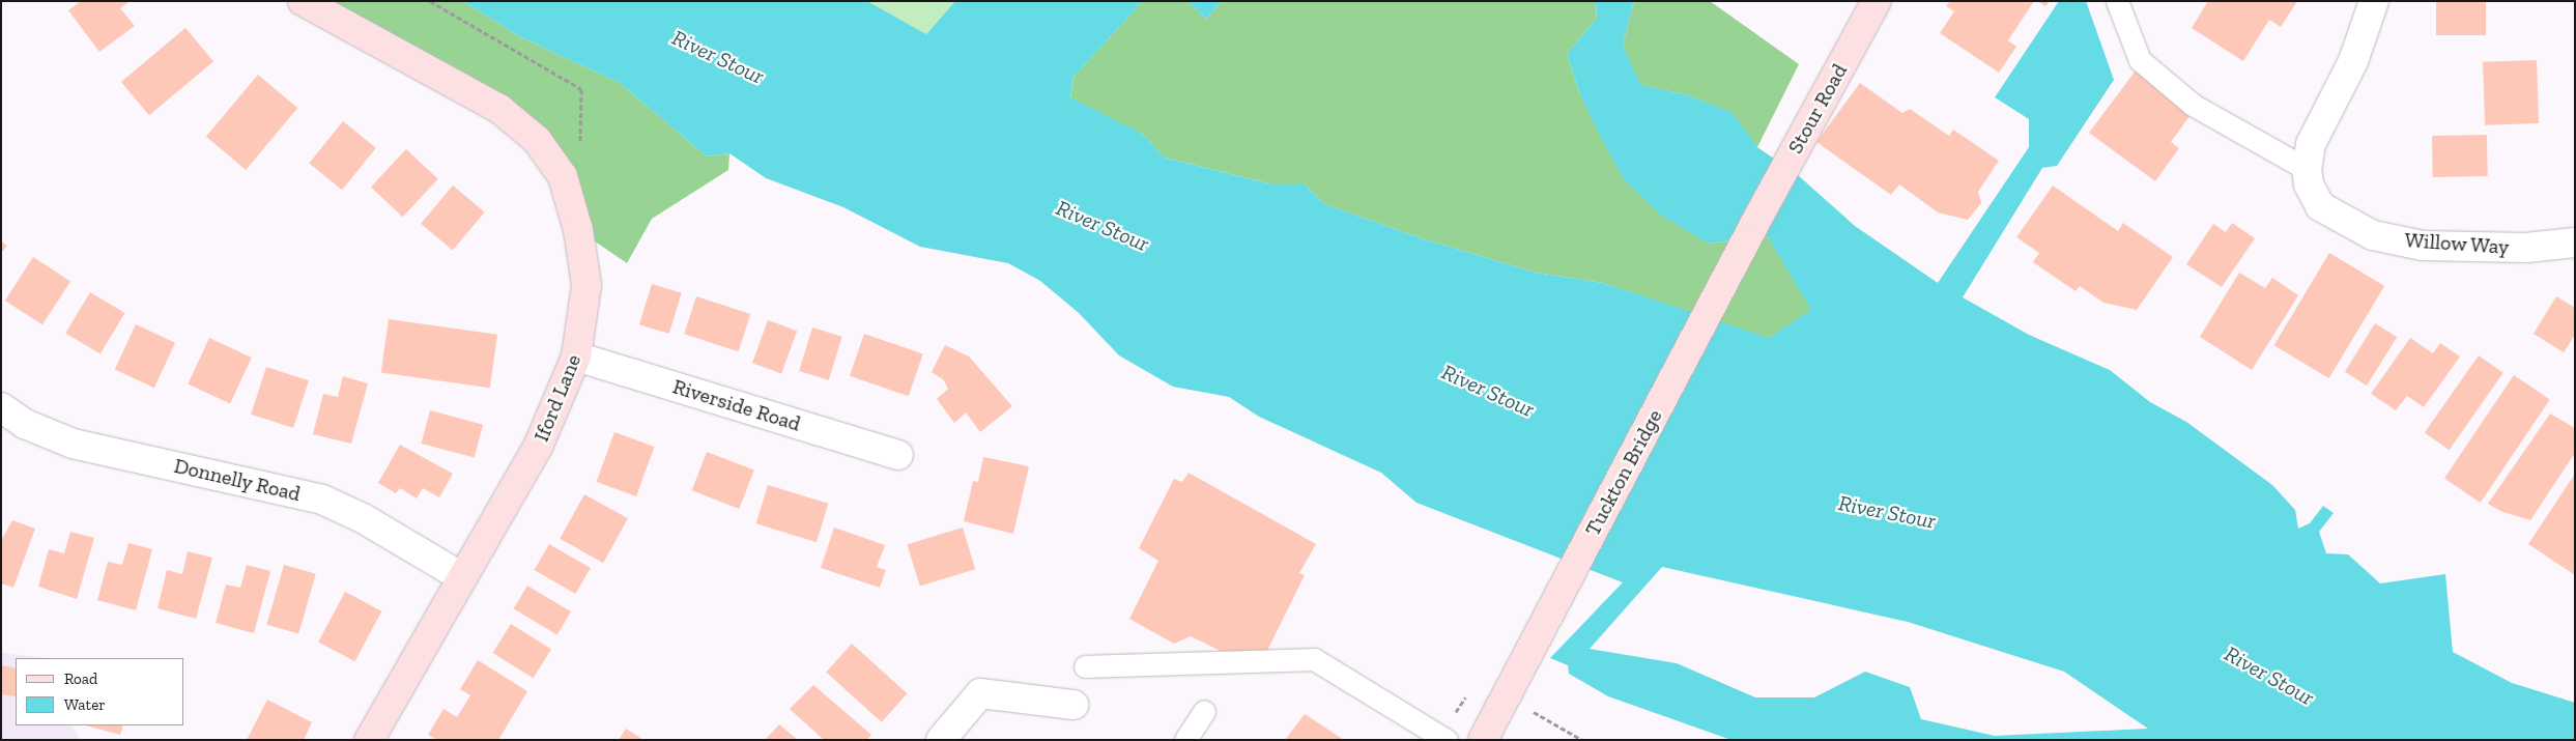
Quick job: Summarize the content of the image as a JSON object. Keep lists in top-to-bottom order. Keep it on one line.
{"streets":{"street":["Stour Road","Willow Way","Iford Lane","Riverside Road","Tuckton Bridge","Donnelly Road"]},"crossings":[["Stour Road","Tuckton Bridge"],["Iford Lane","Riverside Road"],["Iford Lane","Donnelly Road"]],"water":["River Stour"],"legend":["Road","Water"]}
